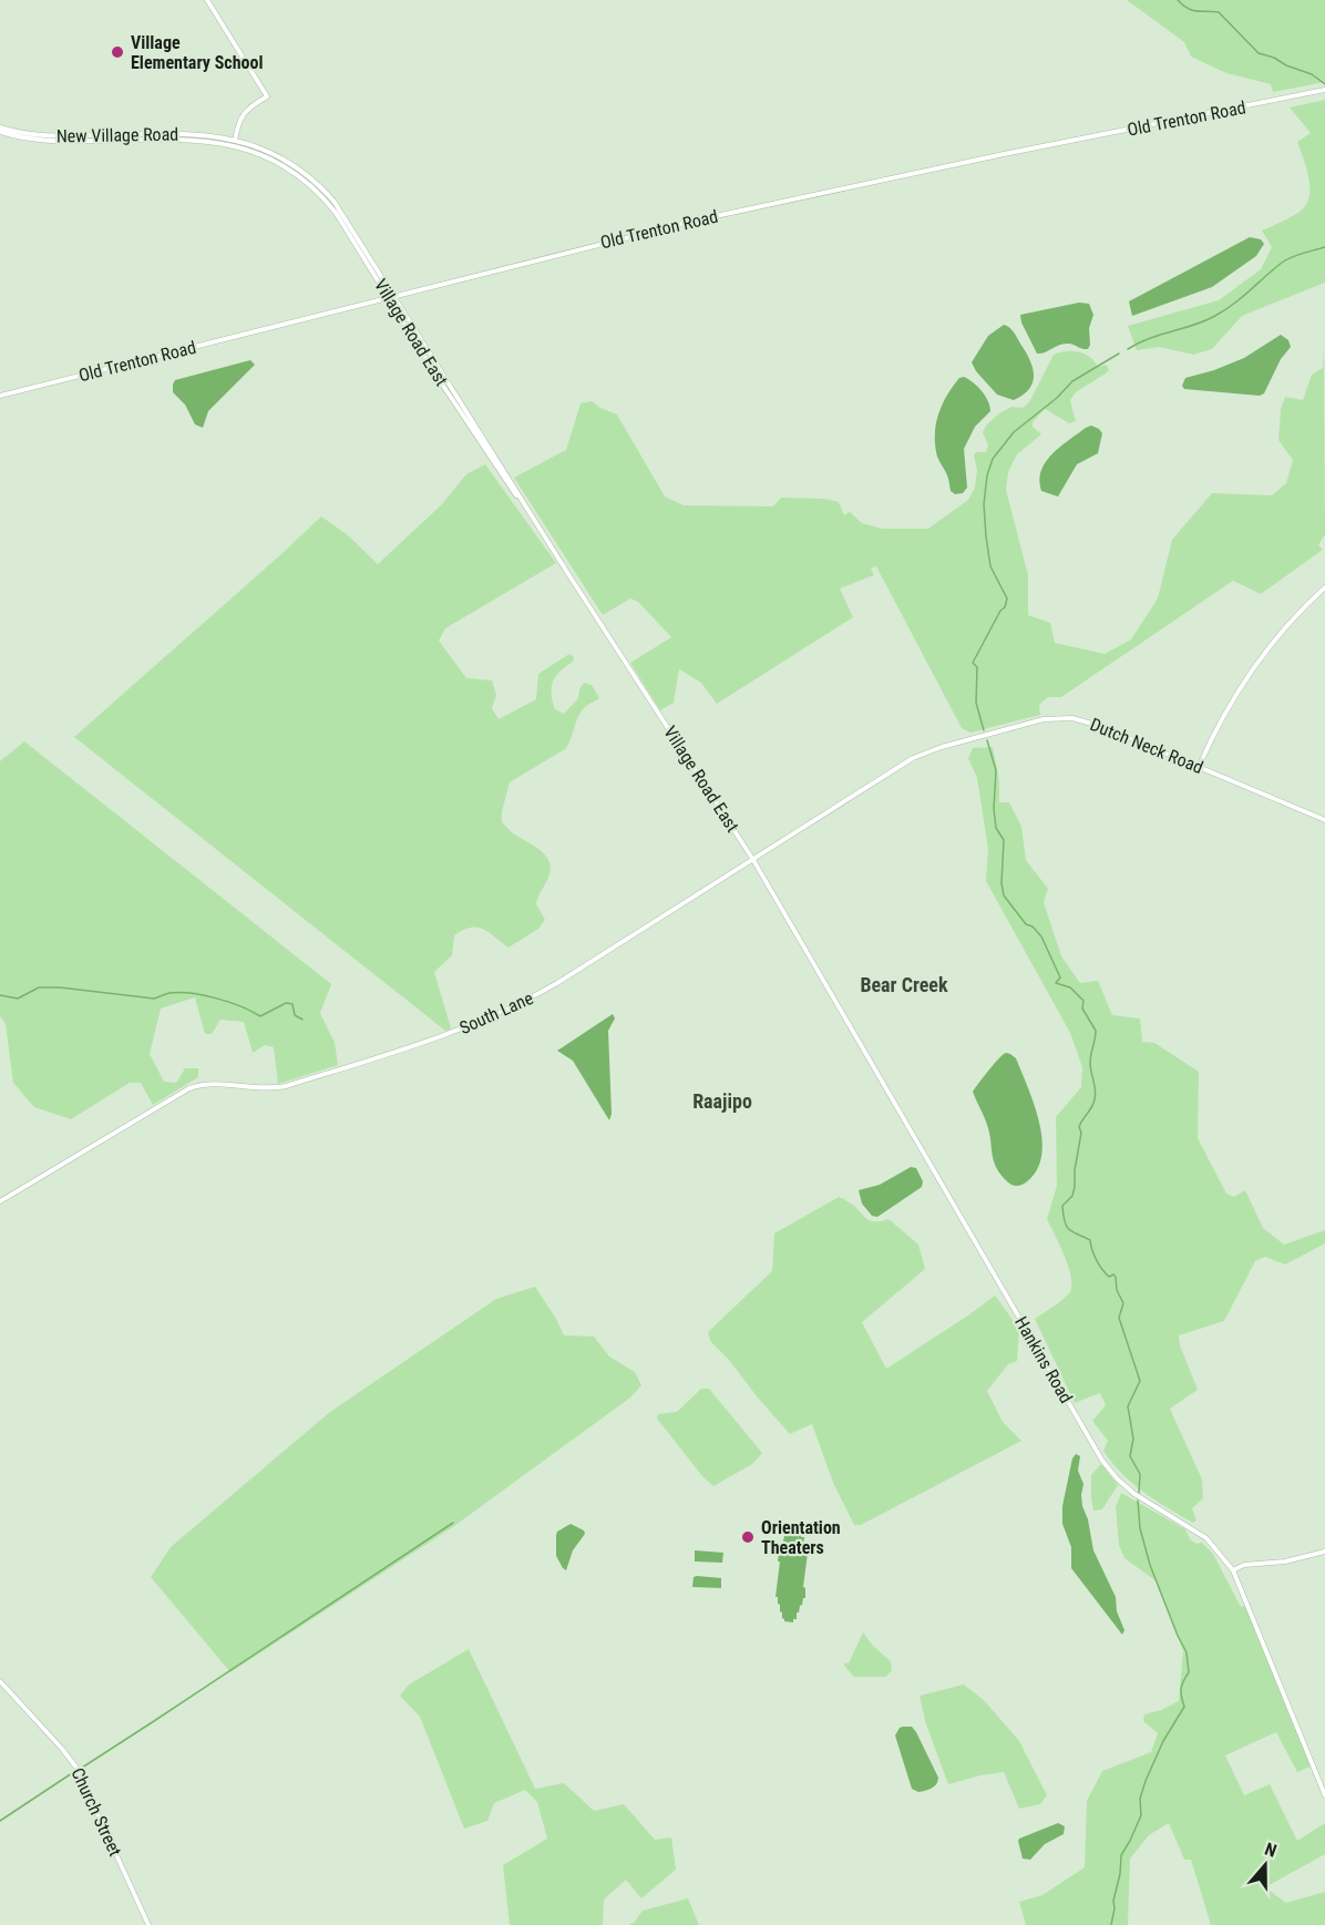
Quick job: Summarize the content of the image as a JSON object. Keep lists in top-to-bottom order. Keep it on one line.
{"streets":{"main road":["Old Trenton Road","New Village Road","Village Road East","Dutch Neck Road","South Lane","Hankins Road","Church Street"]},"crossings":[["Old Trenton Road","Village Road East"],["New Village Road","Village Road East"],["Village Road East","South Lane"],["Village Road East","Hankins Road"],["Dutch Neck Road","South Lane"]],"districts":["Bear Creek","Raajipo"],"places":["Village Elementary School","Orientation Theaters"],"north":"top"}
